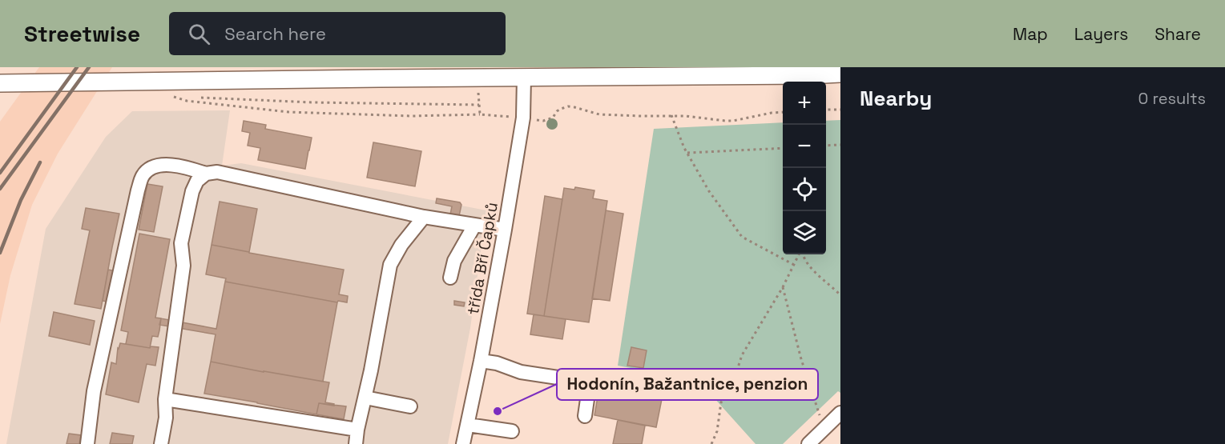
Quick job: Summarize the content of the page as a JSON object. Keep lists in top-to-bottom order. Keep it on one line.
{"streets":{"street":["třída Bří Čapků"]},"places":["Hodonín, Bažantnice, penzion"],"page":{"header":"Streetwise","search":"Search here","nav":["Map","Layers","Share"],"heading":["Nearby","0 results"],"map_buttons":["+","−"]}}
